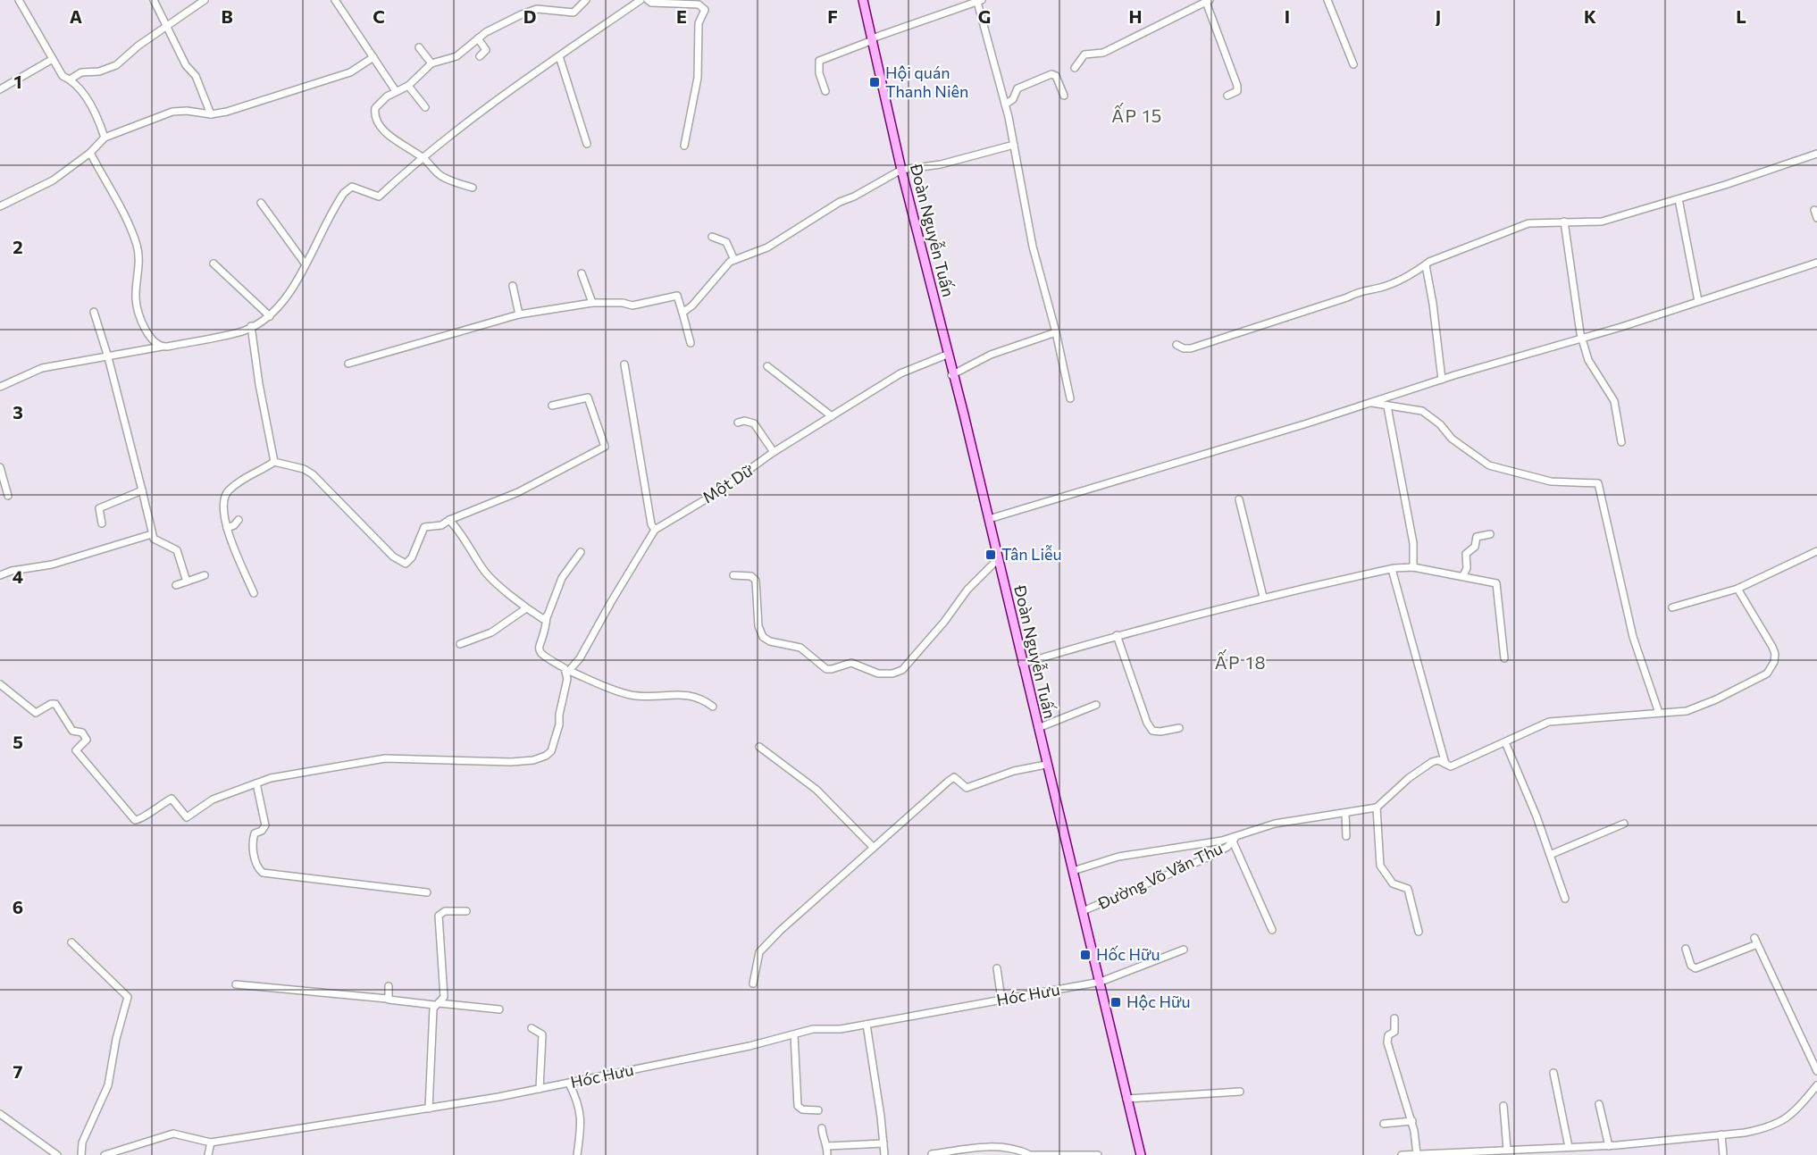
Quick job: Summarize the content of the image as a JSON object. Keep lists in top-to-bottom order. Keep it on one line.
{"streets":{"main road":["Đoàn Nguyễn Tuấn"],"street":["Một Dữ","Đường Võ Văn Thu","Hóc Hưu"]},"crossings":[["Đoàn Nguyễn Tuấn","Một Dữ"],["Đoàn Nguyễn Tuấn","Đường Võ Văn Thu"],["Đoàn Nguyễn Tuấn","Hóc Hưu"]],"districts":["ẤP 15","ẤP 18"],"places":{"transit":["Hội quán Thanh Niên","Tân Liễu","Hốc Hữu","Hộc Hữu"]},"grid":{"columns":["A","B","C","D","E","F","G","H","I","J","K","L"],"rows":["1","2","3","4","5","6","7"]}}
